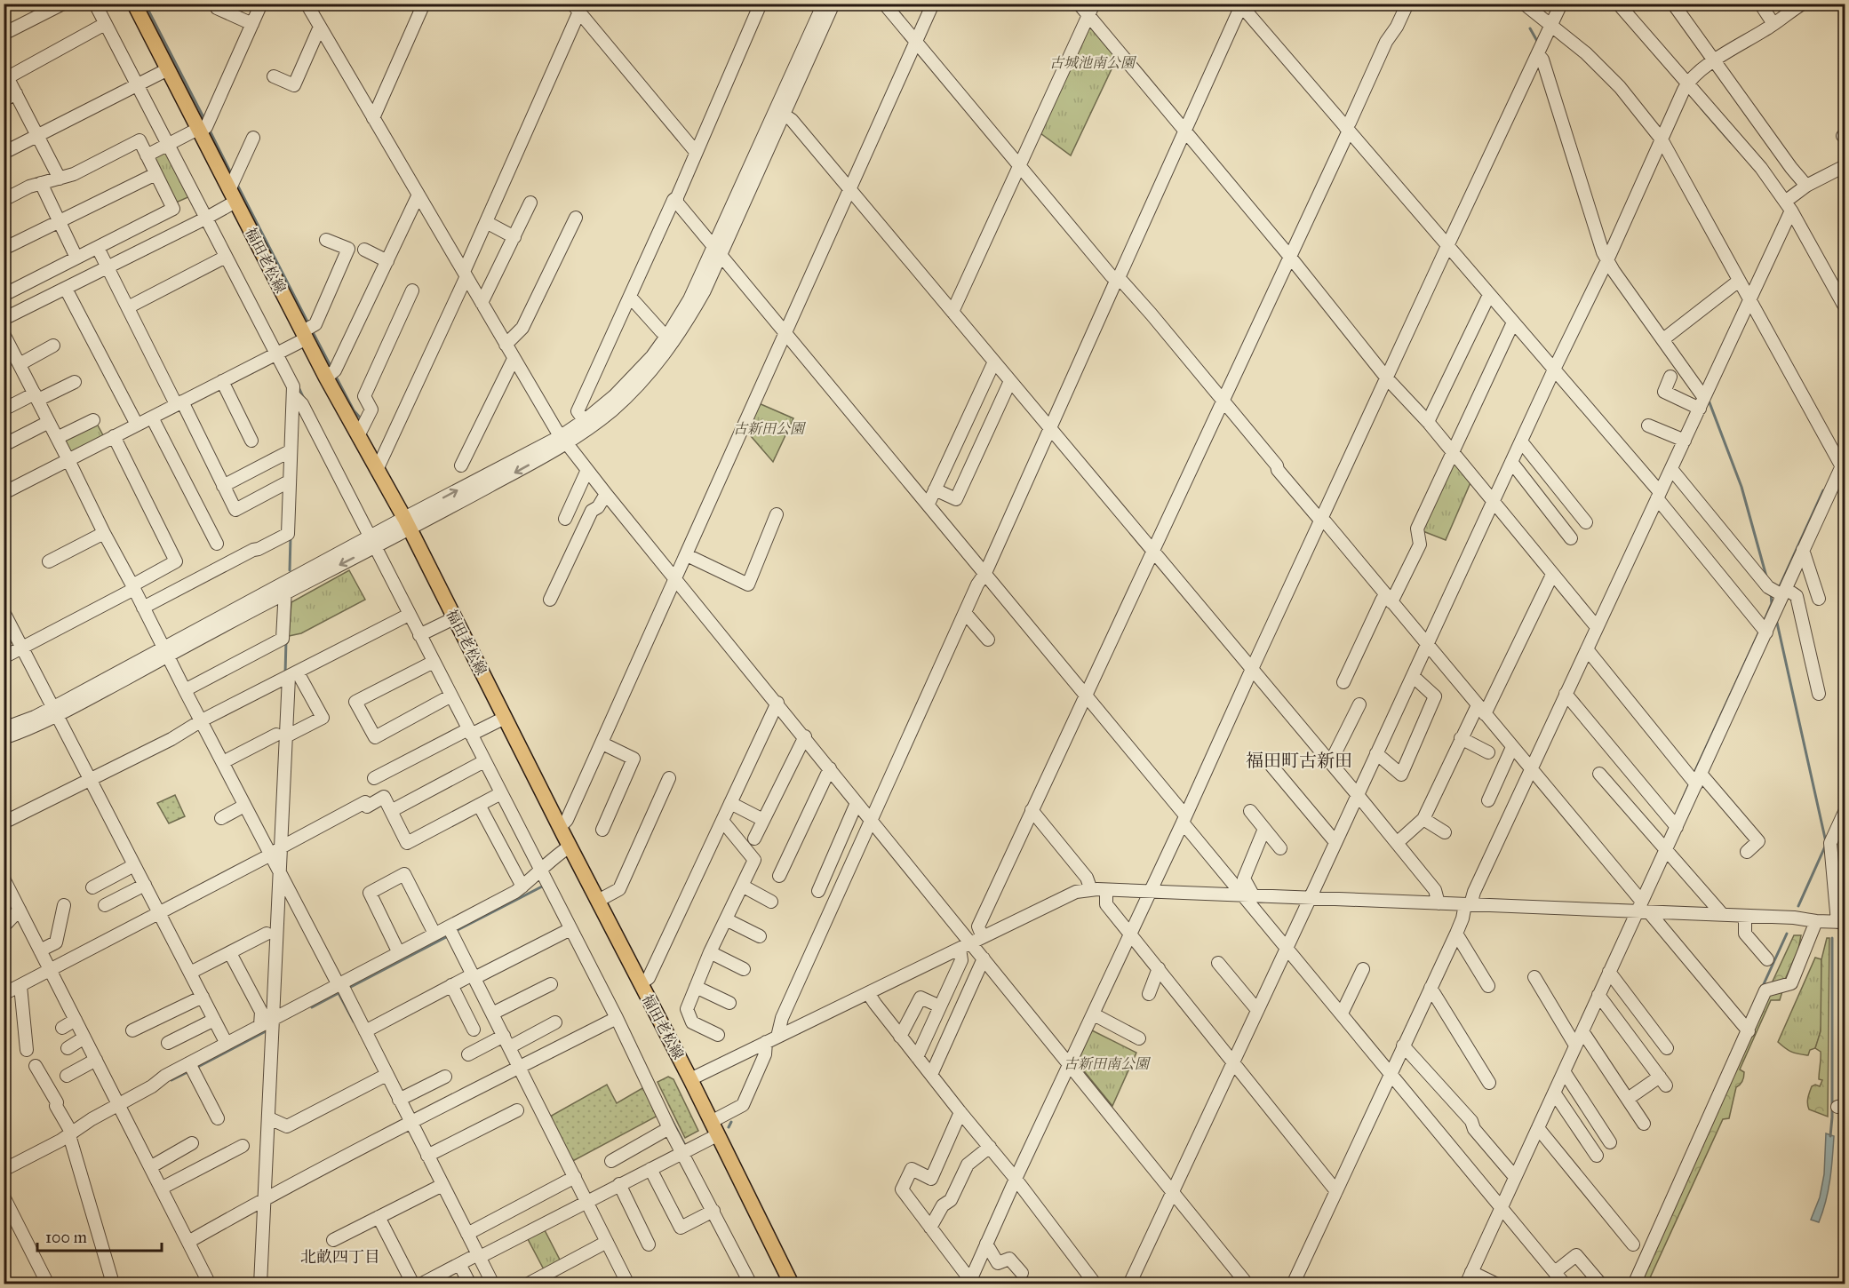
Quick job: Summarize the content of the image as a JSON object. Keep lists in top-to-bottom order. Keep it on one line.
{"streets":{"main road":["福田老松線"]},"districts":["福田町古新田","北畝四丁目"],"parks":["古城池南公園","古新田公園","古新田南公園"],"scale_bar":"100 m"}
